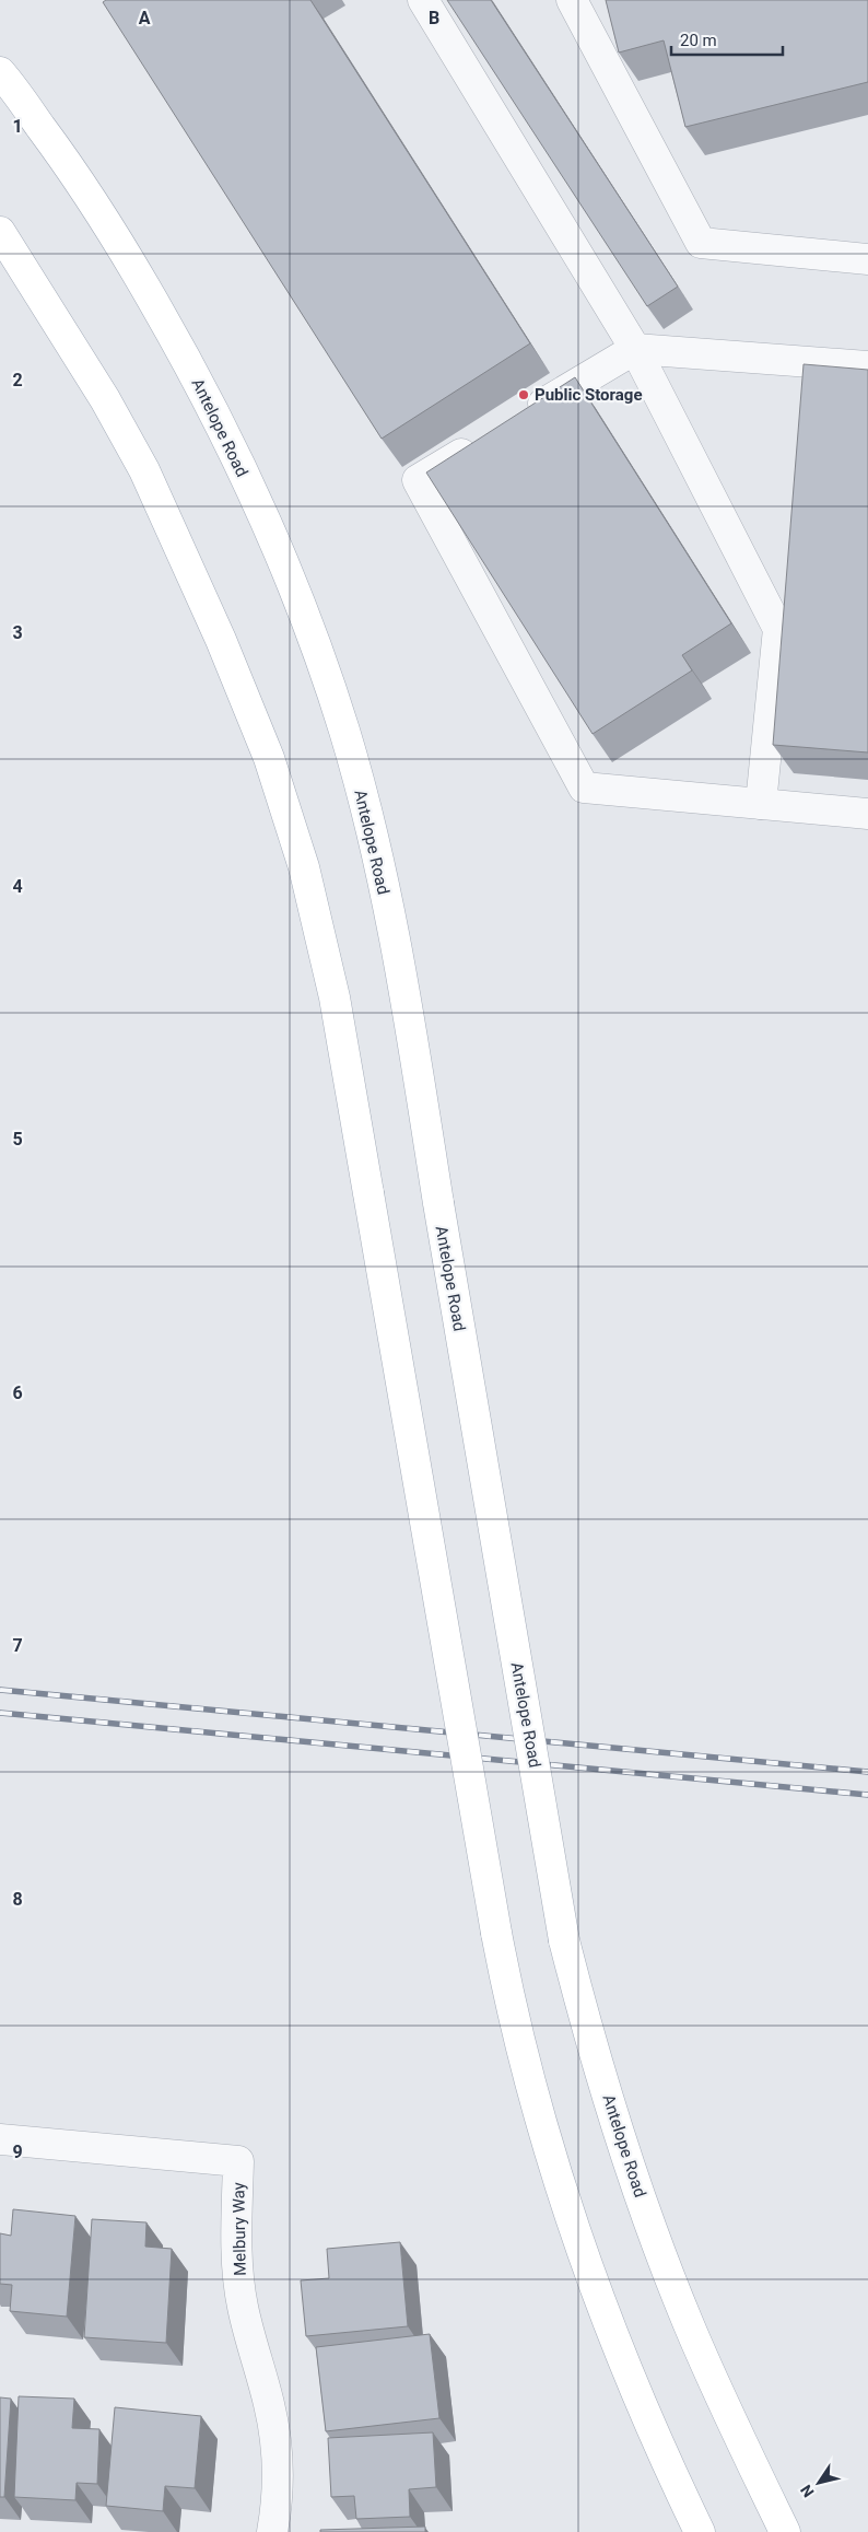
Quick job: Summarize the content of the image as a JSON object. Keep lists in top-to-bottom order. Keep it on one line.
{"streets":{"main road":["Antelope Road"],"street":["Melbury Way"]},"places":["Public Storage"],"scale_bar":"20 m","north":"bottom left","grid":{"columns":["A","B"],"rows":["1","2","3","4","5","6","7","8","9"]}}
